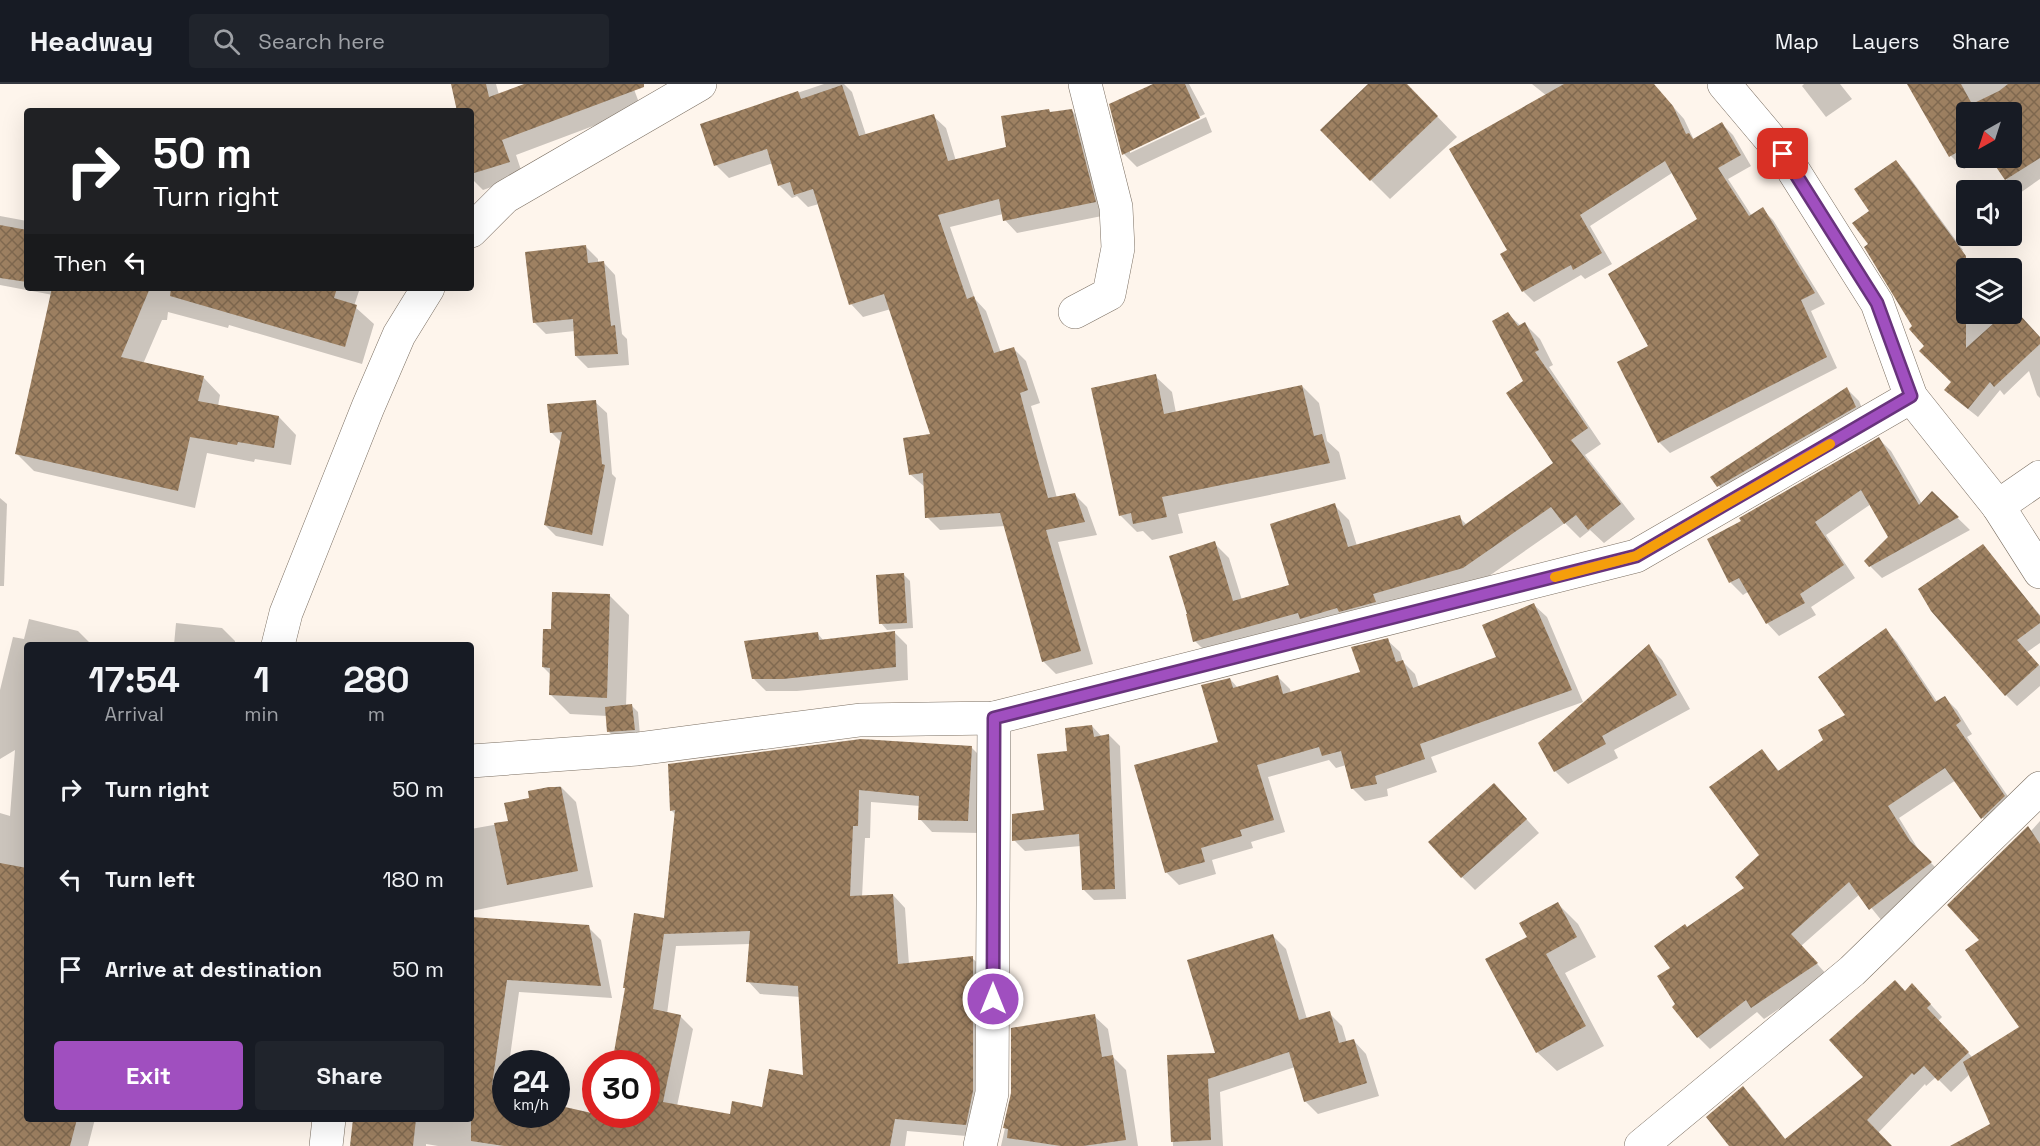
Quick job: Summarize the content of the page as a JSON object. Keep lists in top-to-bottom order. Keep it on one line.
{"north":"bottom left","page":{"header":"Headway","search":"Search here","nav":["Map","Layers","Share"],"turn":["50 m","Turn right"],"then":"Then","eta":["17:54","Arrival","1","min","280","m"],"list":[{"name":"Turn right","value":"50 m"},{"name":"Turn left","value":"180 m"},{"name":"Arrive at destination","value":"50 m"}],"buttons":["Exit","Share"],"speed":"24 km/h","limit":"30"}}
